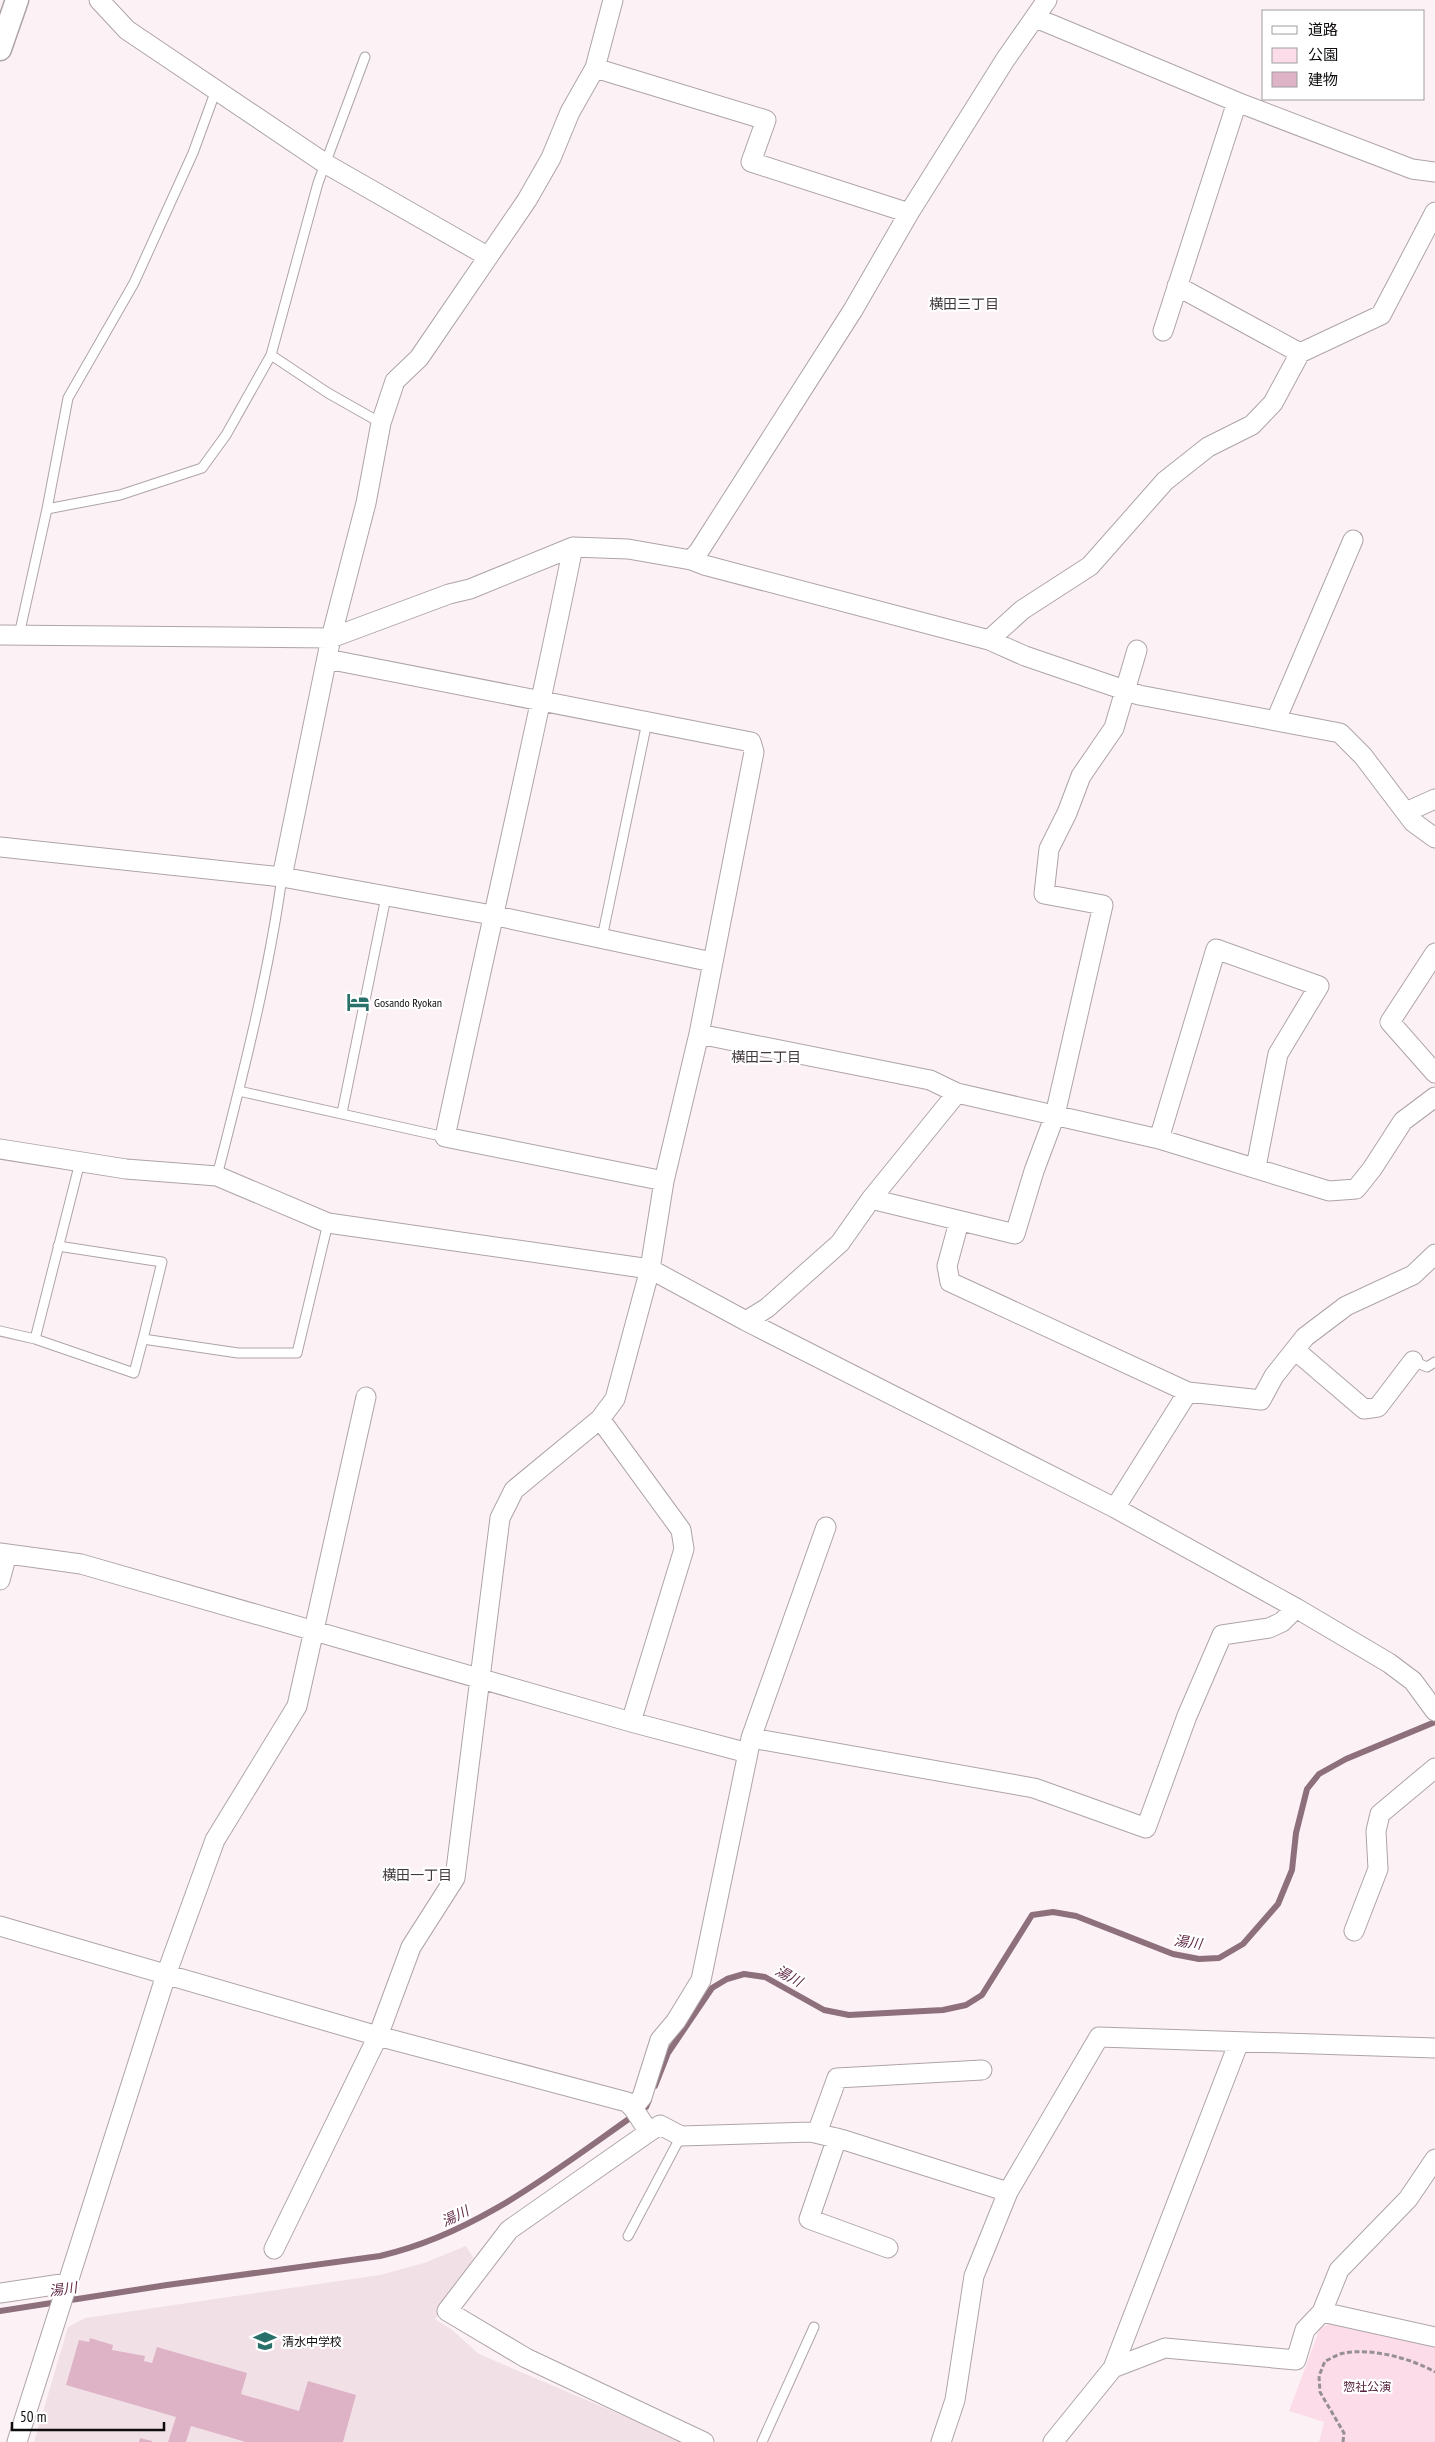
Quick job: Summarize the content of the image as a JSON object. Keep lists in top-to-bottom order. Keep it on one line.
{"districts":["横田三丁目","横田二丁目","横田一丁目"],"water":["湯川"],"parks":["惣社公演"],"places":{"hotel":["Gosando Ryokan"],"school or university":["清水中学校"]},"legend":["道路","公園","建物"],"scale_bar":"50 m"}
